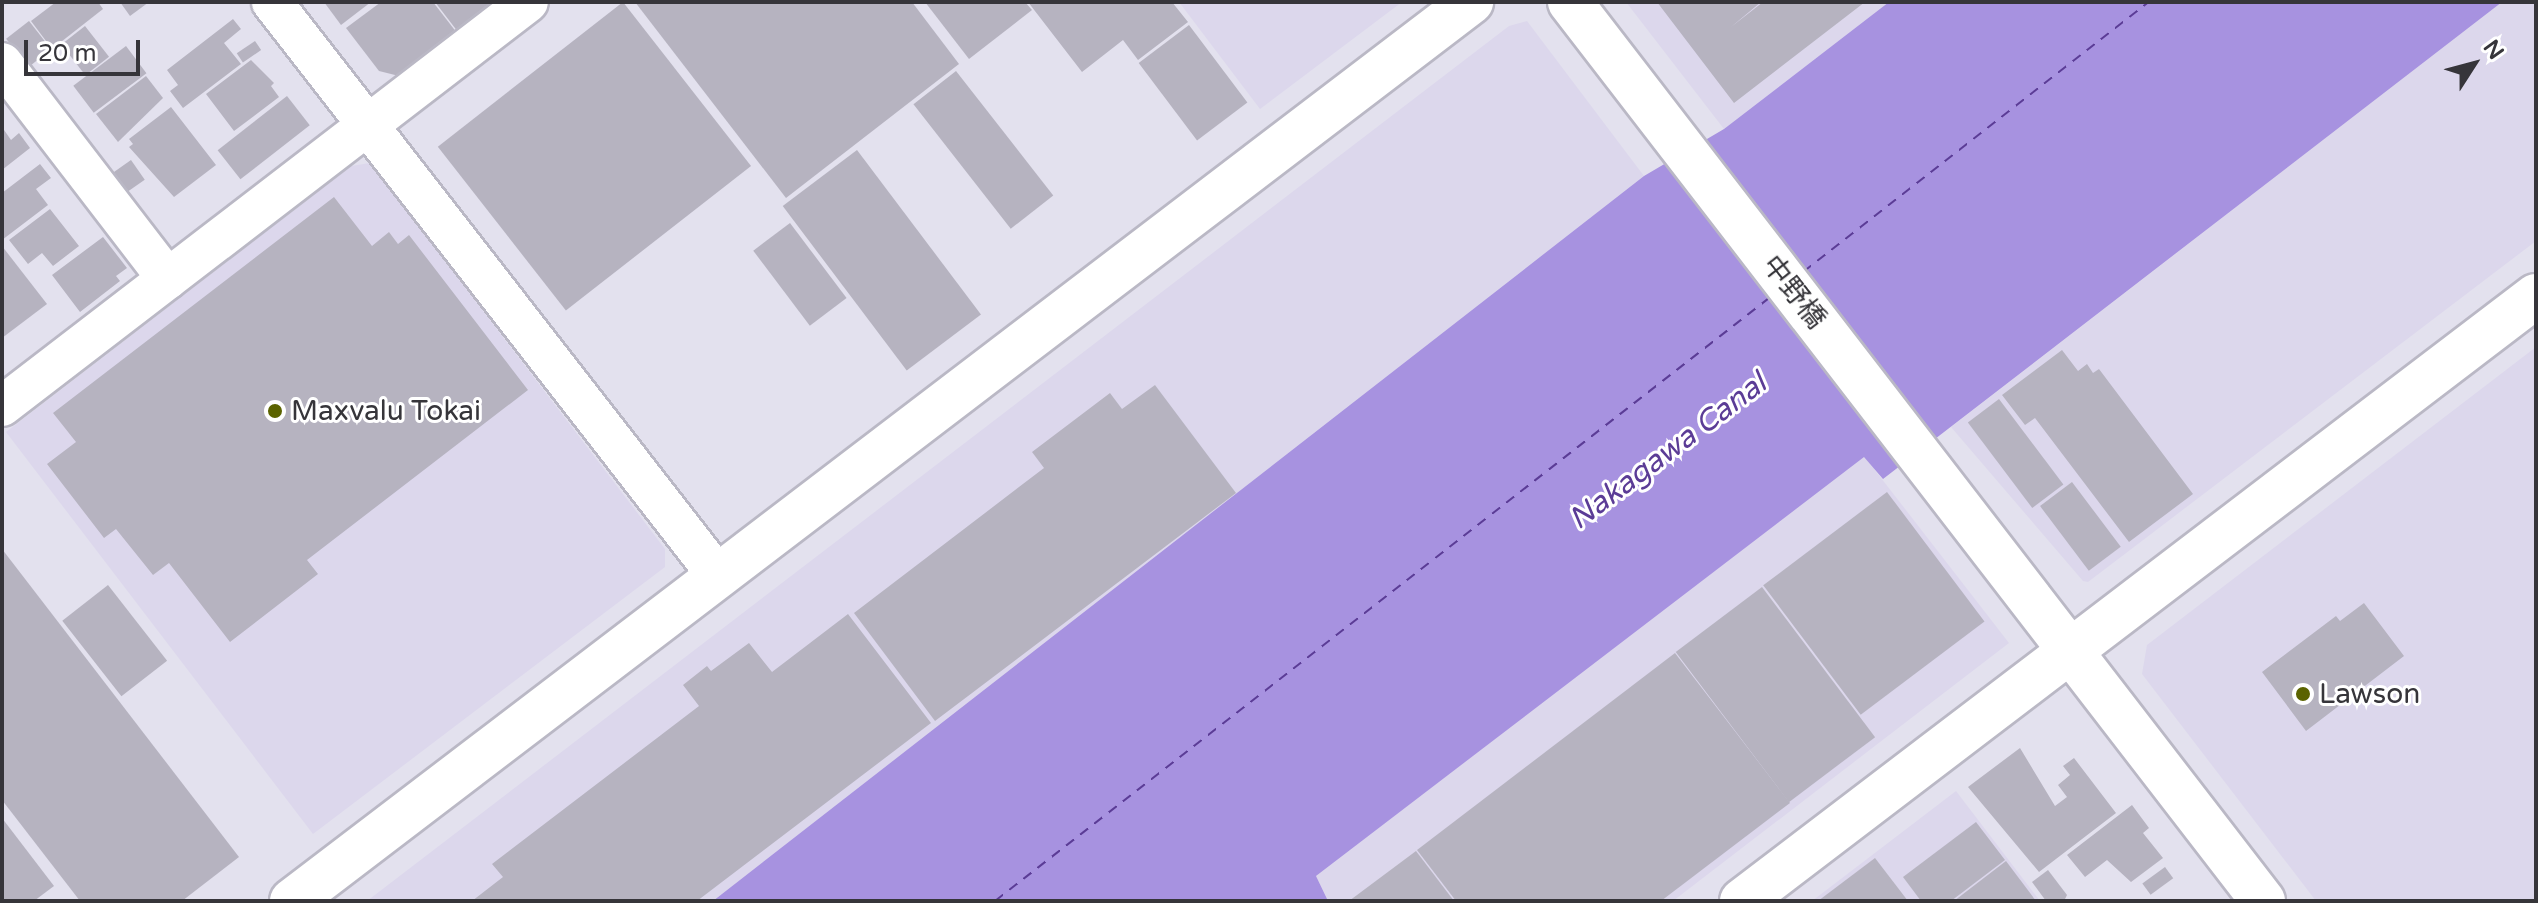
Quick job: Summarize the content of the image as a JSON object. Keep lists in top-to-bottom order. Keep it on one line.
{"streets":{"street":["中野橋"]},"water":["Nakagawa Canal"],"places":["Maxvalu Tokai","Lawson"],"scale_bar":"20 m","north":"top right"}
